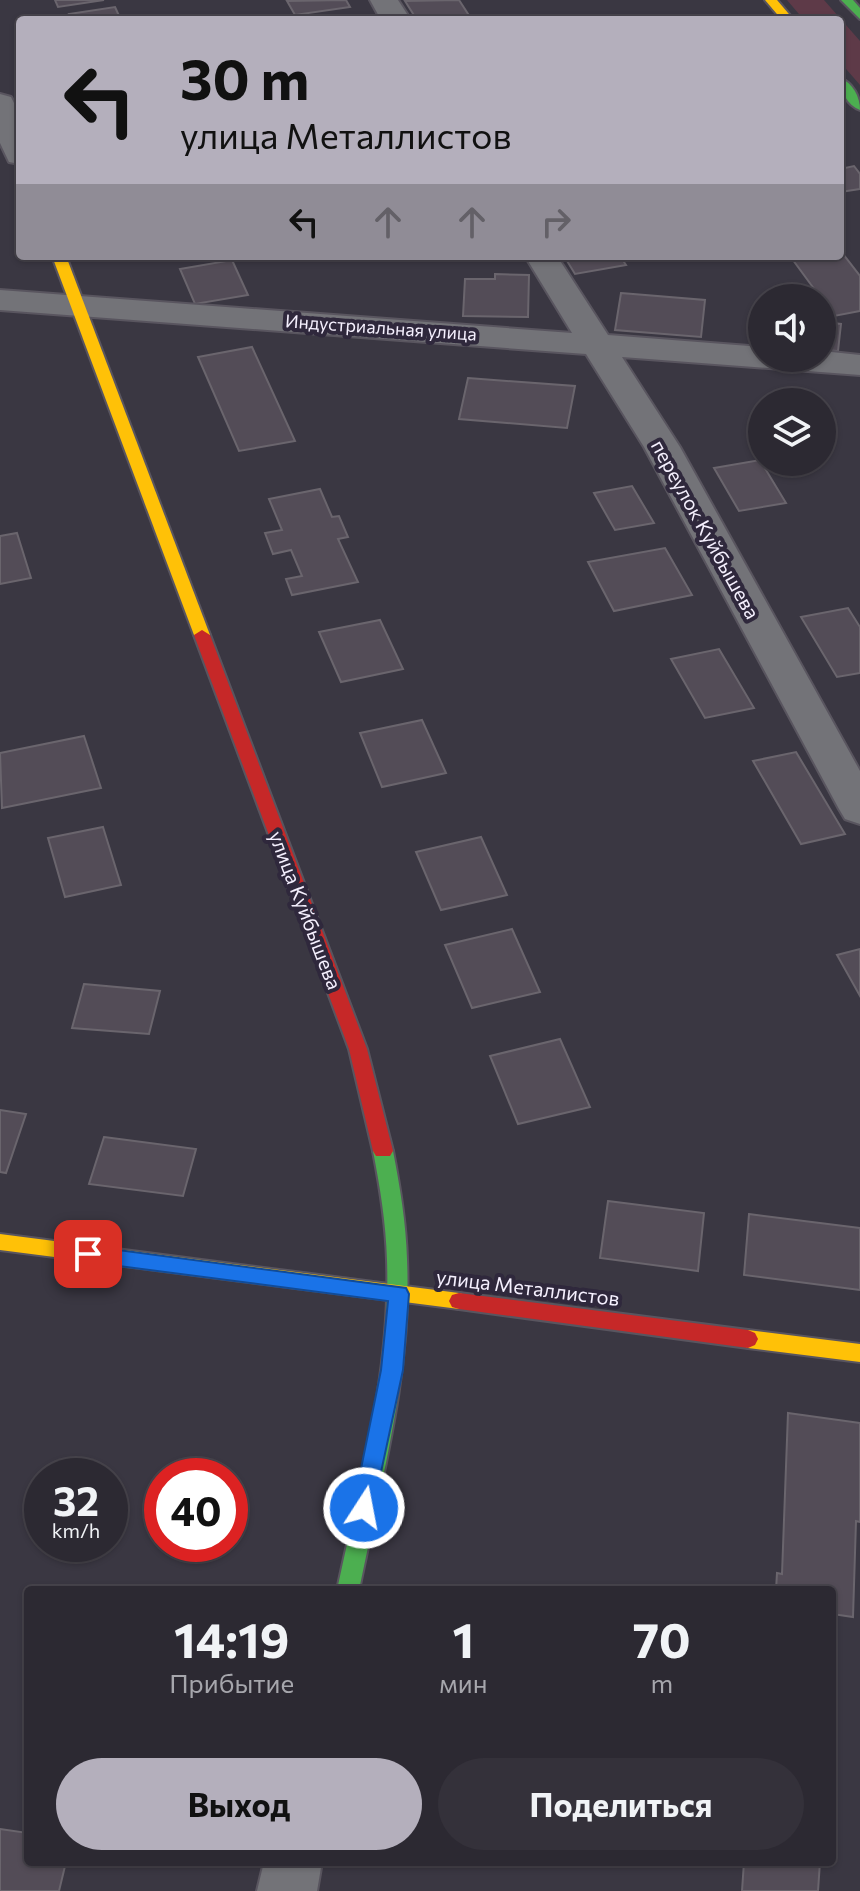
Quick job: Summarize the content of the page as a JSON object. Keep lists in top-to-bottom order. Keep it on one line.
{"streets":{"street":["Индустриальная улица","переулок Куйбышева","улица Куйбышева","улица Металлистов"]},"crossings":[["Индустриальная улица","переулок Куйбышева"],["Индустриальная улица","улица Куйбышева"],["улица Куйбышева","улица Металлистов"]],"page":{"turn":["30 m","улица Металлистов"],"speed":"32 km/h","limit":"40","eta":["14:19","Прибытие","1","мин","70","m"],"buttons":["Выход","Поделиться"]}}
